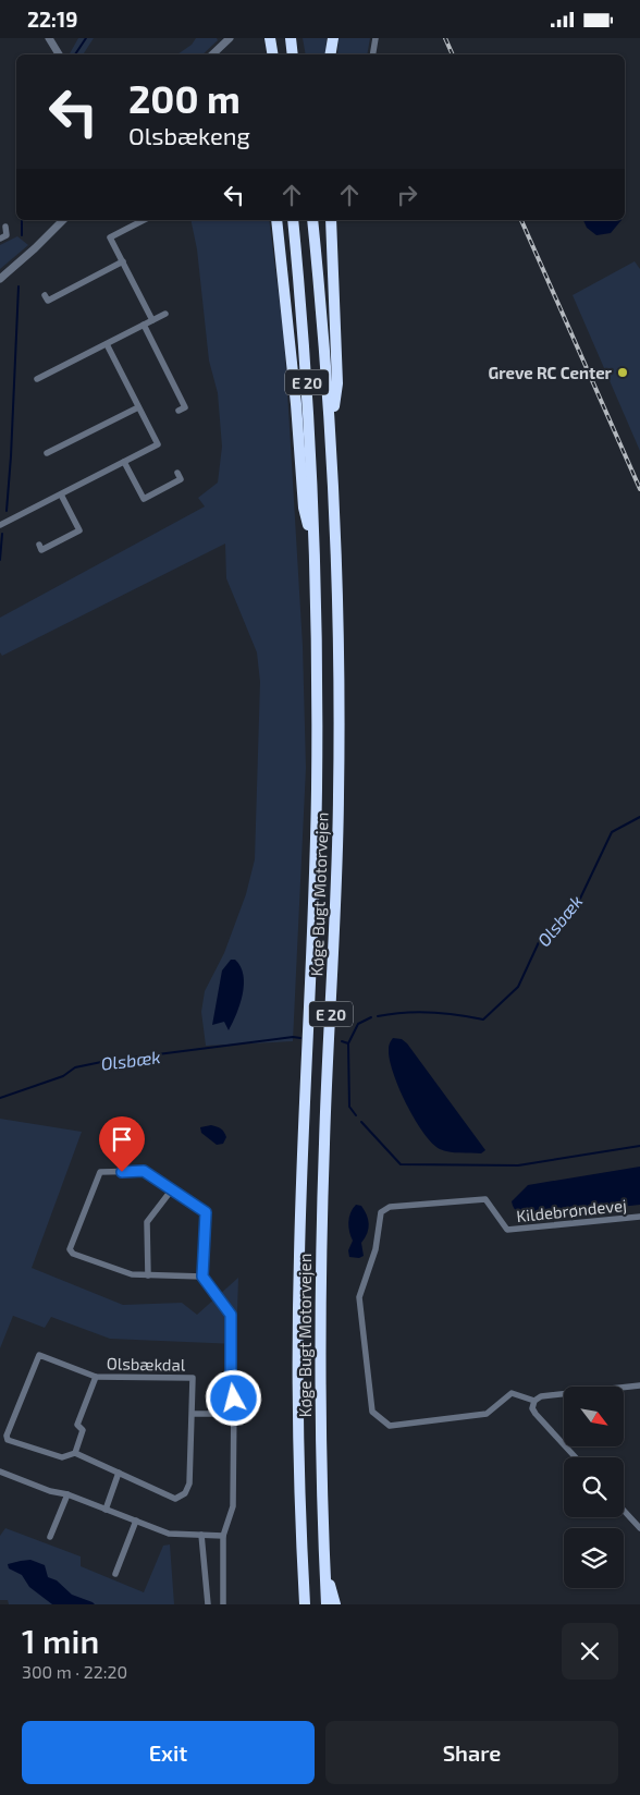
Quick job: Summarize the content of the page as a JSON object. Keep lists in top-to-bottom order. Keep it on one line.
{"streets":{"highway":["E 20","Køge Bugt Motorvejen"],"street":["Kildebrøndevej","Olsbækdal"]},"water":["Olsbæk"],"places":["Greve RC Center"],"north":"bottom right","page":{"status":"22:19","turn":["200 m","Olsbækeng"],"heading":["1 min","300 m · 22:20"],"buttons":["Exit","Share"]}}
